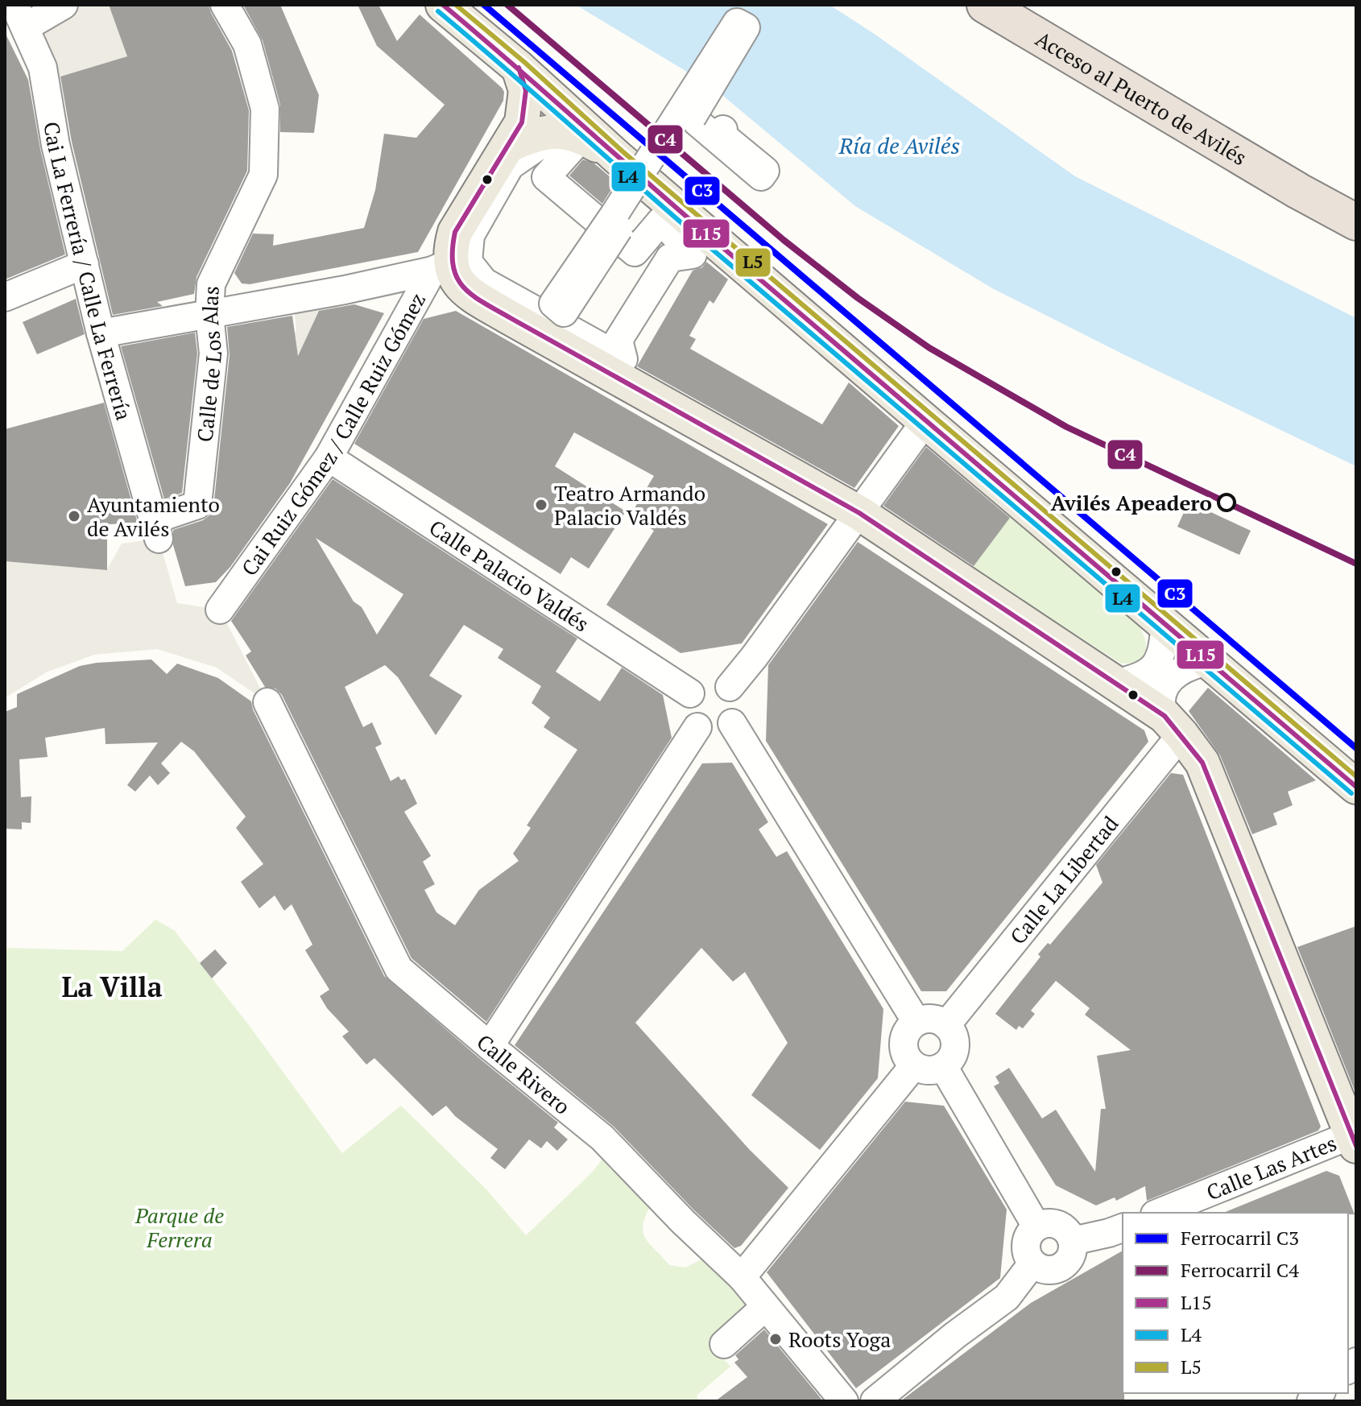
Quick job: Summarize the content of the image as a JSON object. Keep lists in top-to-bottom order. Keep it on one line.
{"streets":{"highway":["Acceso al Puerto de Avilés"],"street":["Cai La Ferrería / Calle La Ferrería","Calle de Los Alas","Cai Ruiz Gómez / Calle Ruiz Gómez","Calle Palacio Valdés","Calle La Libertad","Calle Rivero","Calle Las Artes"]},"crossings":[["Cai La Ferrería / Calle La Ferrería","Calle de Los Alas"],["Cai Ruiz Gómez / Calle Ruiz Gómez","Calle Palacio Valdés"]],"districts":["La Villa"],"water":["Ría de Avilés"],"parks":["Parque de Ferrera"],"places":["Avilés Apeadero","Teatro Armando Palacio Valdés","Ayuntamiento de Avilés","Roots Yoga"],"lines":["rail line C3","rail line C4","transit line L15","transit line L5","transit line L4"],"legend":["Ferrocarril C3","Ferrocarril C4","L15","L4","L5"]}
